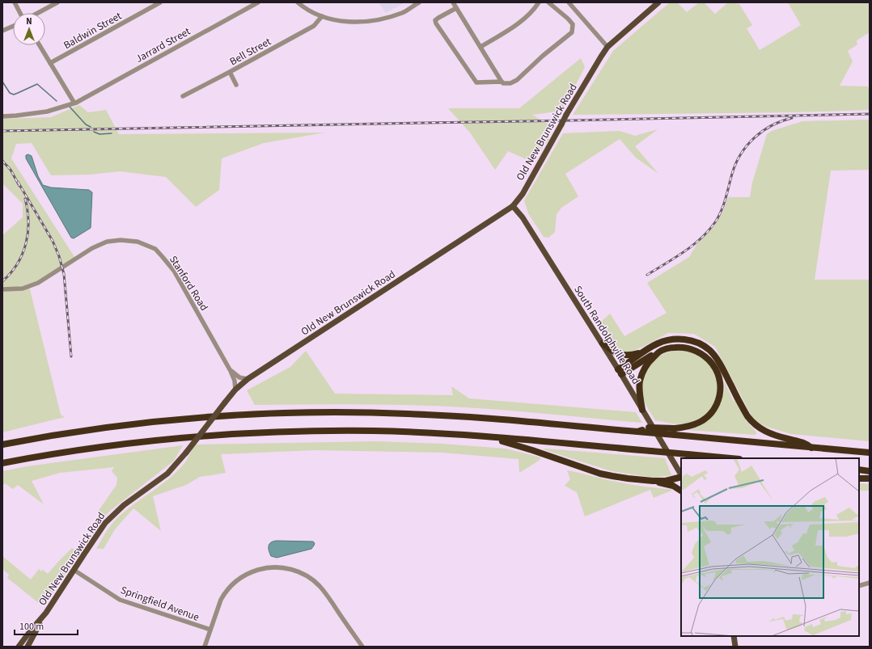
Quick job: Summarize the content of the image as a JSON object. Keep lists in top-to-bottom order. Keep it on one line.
{"streets":{"main road":["Old New Brunswick Road","South Randolphville Road"],"street":["Baldwin Street","Jarrard Street","Bell Street","Stanford Road","Springfield Avenue"]},"crossings":[["Old New Brunswick Road","Stanford Road"],["Old New Brunswick Road","South Randolphville Road"],["Old New Brunswick Road","Springfield Avenue"]],"scale_bar":"100 m","north":"top"}
